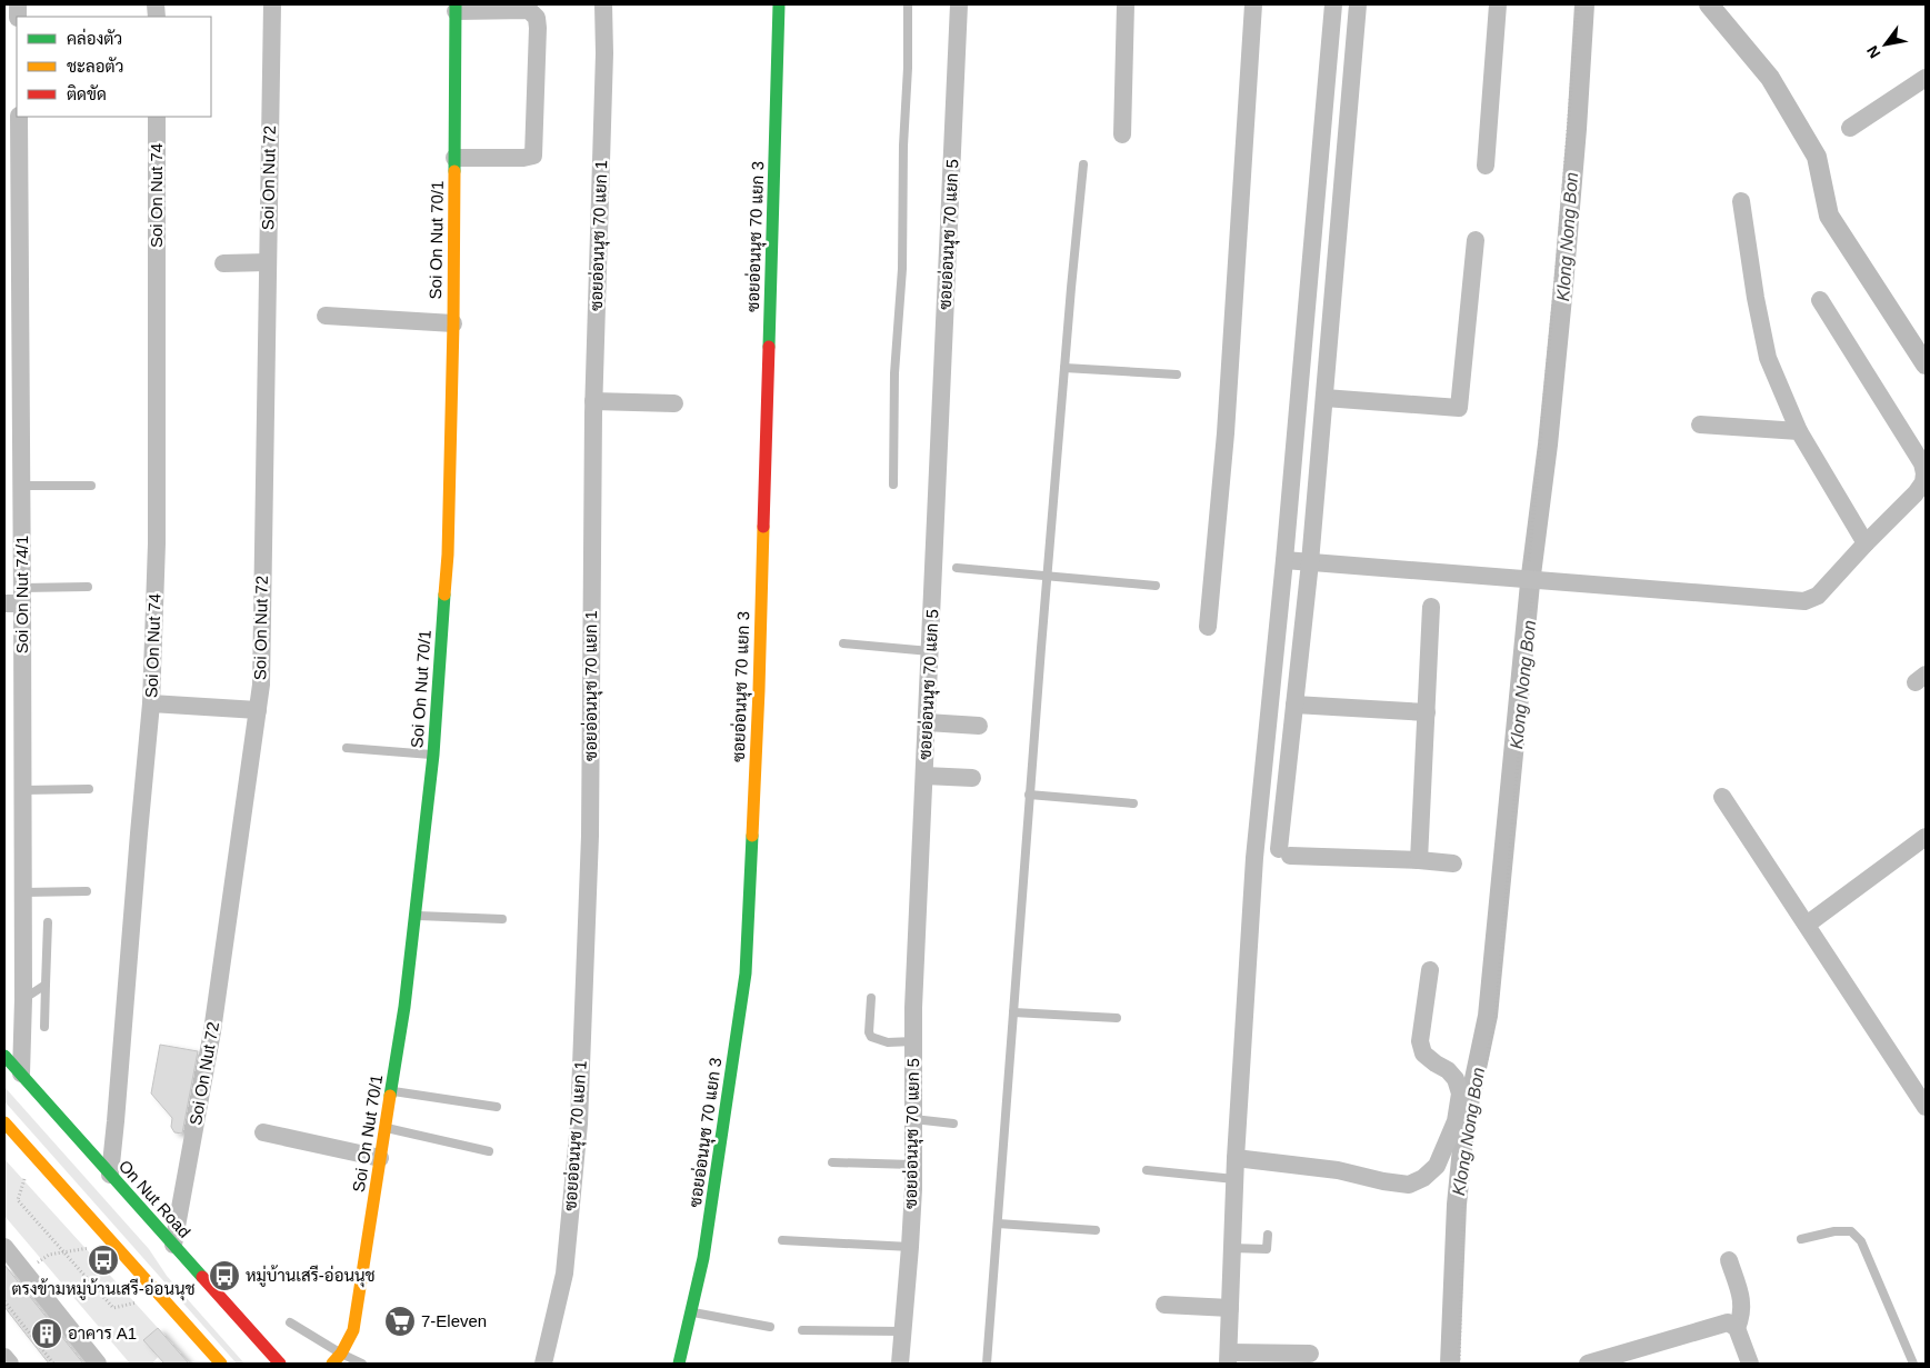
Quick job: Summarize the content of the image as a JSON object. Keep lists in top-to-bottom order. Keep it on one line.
{"streets":{"street":["Soi On Nut 72","Soi On Nut 74","ซอยอ่อนนุช 70 แยก 5","ซอยอ่อนนุช 70 แยก 1","ซอยอ่อนนุช 70 แยก 3","Soi On Nut 70/1","Soi On Nut 74/1","On Nut Road"]},"crossings":[["Soi On Nut 72","On Nut Road"],["Soi On Nut 74","On Nut Road"],["Soi On Nut 74/1","On Nut Road"]],"water":["Klong Nong Bon"],"places":{"bus stop":["ตรงข้ามหมู่บ้านเสรี-อ่อนนุช","หมู่บ้านเสรี-อ่อนนุช"],"supermarket":["7-Eleven"],"building":["อาคาร A1"]},"legend":["คล่องตัว","ชะลอตัว","ติดขัด"],"north":"bottom left"}
